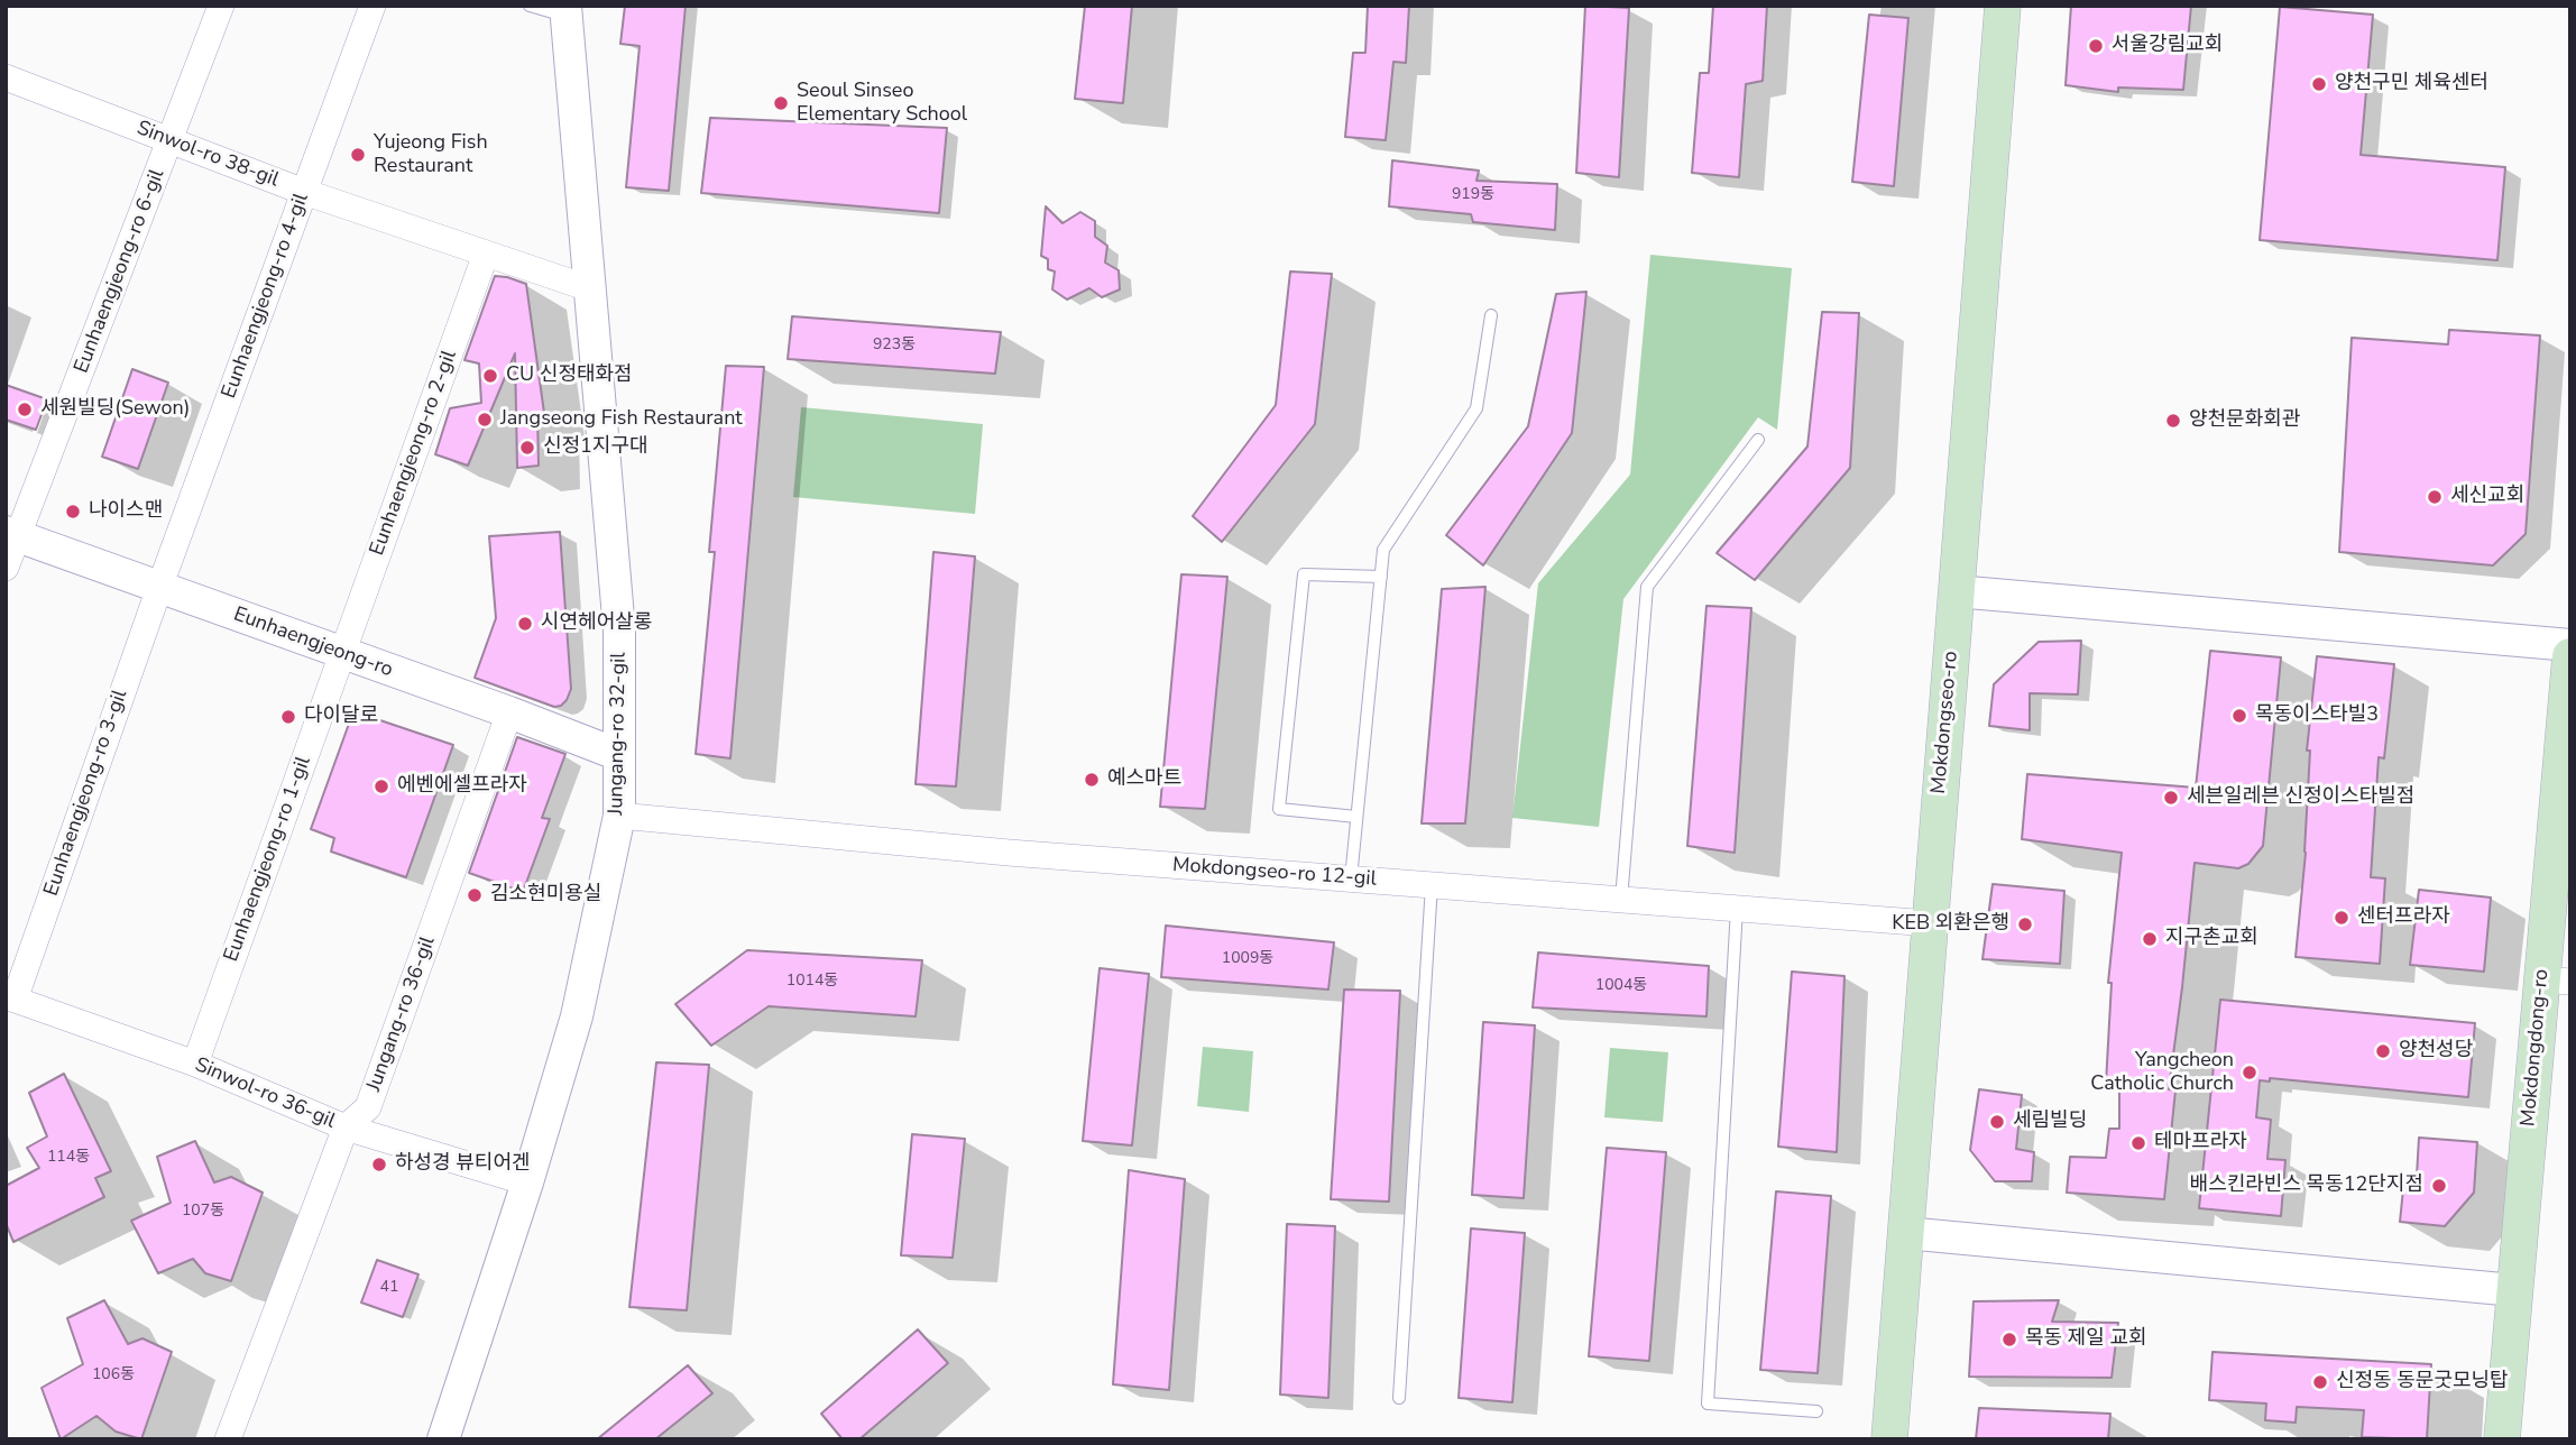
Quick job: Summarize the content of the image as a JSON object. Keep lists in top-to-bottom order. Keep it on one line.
{"streets":{"main road":["Mokdongseo-ro","Mokdongdong-ro"],"street":["Sinwol-ro 38-gil","Eunhaengjeong-ro 6-gil","Eunhaengjeong-ro 4-gil","Eunhaengjeong-ro 2-gil","Eunhaengjeong-ro","Jungang-ro 32-gil","Eunhaengjeong-ro 3-gil","Eunhaengjeong-ro 1-gil","Mokdongseo-ro 12-gil","Jungang-ro 36-gil","Sinwol-ro 36-gil"]},"crossings":[["Sinwol-ro 38-gil","Eunhaengjeong-ro 6-gil"],["Sinwol-ro 38-gil","Eunhaengjeong-ro 4-gil"],["Sinwol-ro 38-gil","Eunhaengjeong-ro 2-gil"],["Sinwol-ro 38-gil","Jungang-ro 32-gil"],["Eunhaengjeong-ro 6-gil","Eunhaengjeong-ro"],["Eunhaengjeong-ro 4-gil","Eunhaengjeong-ro"],["Eunhaengjeong-ro 4-gil","Eunhaengjeong-ro 3-gil"],["Eunhaengjeong-ro 2-gil","Eunhaengjeong-ro"],["Eunhaengjeong-ro 2-gil","Eunhaengjeong-ro 1-gil"],["Eunhaengjeong-ro","Jungang-ro 32-gil"],["Eunhaengjeong-ro","Eunhaengjeong-ro 3-gil"],["Eunhaengjeong-ro","Eunhaengjeong-ro 1-gil"],["Eunhaengjeong-ro","Jungang-ro 36-gil"],["Mokdongseo-ro","Mokdongseo-ro 12-gil"],["Jungang-ro 32-gil","Mokdongseo-ro 12-gil"],["Jungang-ro 32-gil","Sinwol-ro 36-gil"],["Eunhaengjeong-ro 3-gil","Sinwol-ro 36-gil"],["Eunhaengjeong-ro 1-gil","Sinwol-ro 36-gil"],["Jungang-ro 36-gil","Sinwol-ro 36-gil"]],"places":["서울강림교회","양천구민 체육센터","Seoul Sinseo Elementary School","Yujeong Fish Restaurant","CU 신정태화점","세원빌딩(Sewon)","Jangseong Fish Restaurant","양천문화회관","신정1지구대","세신교회","나이스맨","시연헤어살롱","목동이스타빌3","다이달로","예스마트","에벤에셀프라자","세븐일레븐 신정이스타빌점","김소현미용실","센터프라자","KEB 외환은행","지구촌교회","양천성당","Yangcheon Catholic Church","세림빌딩","테마프라자","하성경 뷰티어겐","배스킨라빈스 목동12단지점","목동 제일 교회","신정동 동문굿모닝탑"],"house_numbers":["919동","923동","1009동","1014동","1004동","114동","107동","41","106동"]}
